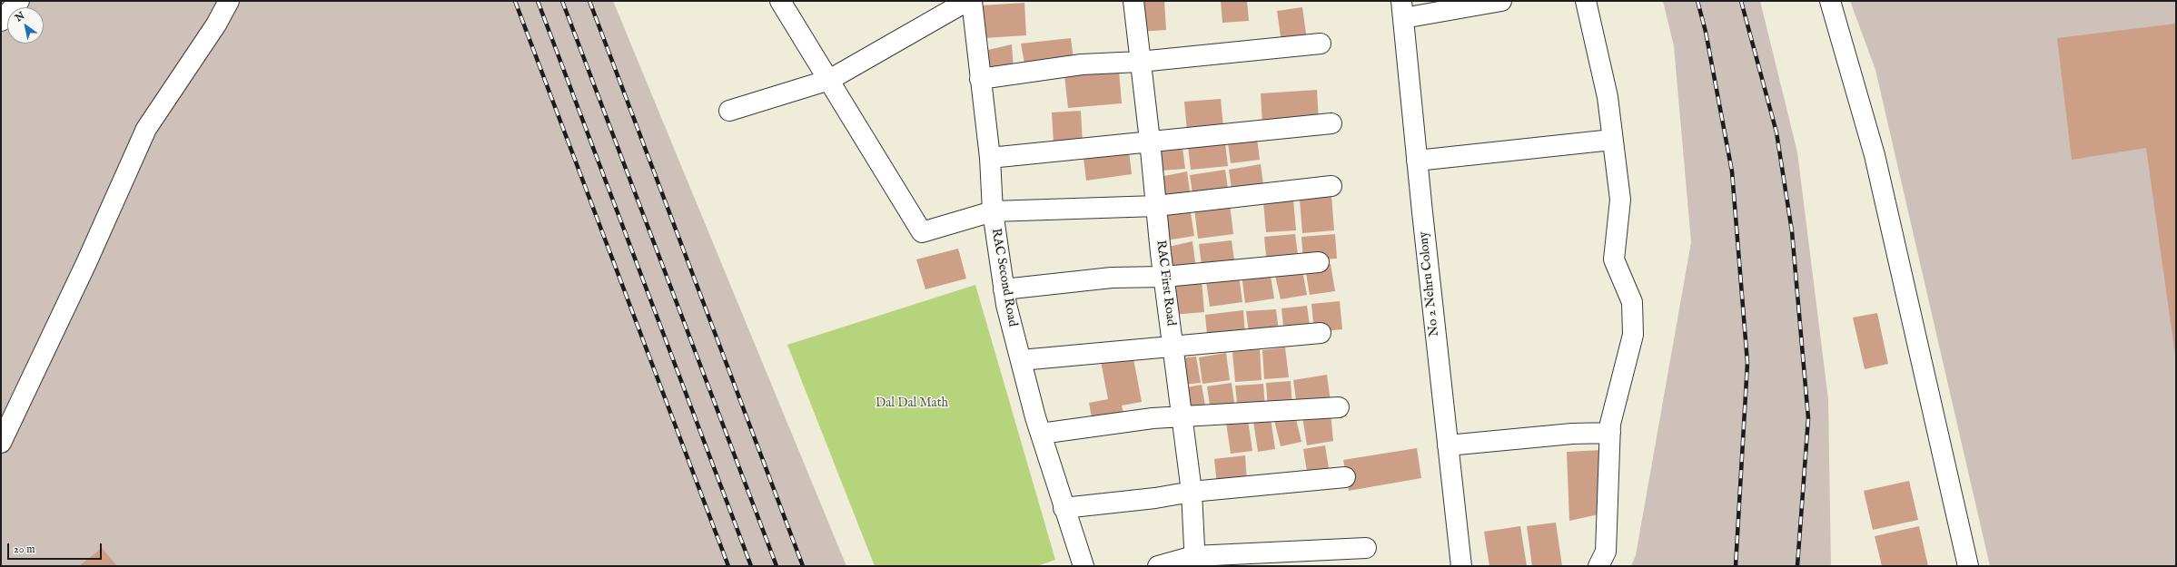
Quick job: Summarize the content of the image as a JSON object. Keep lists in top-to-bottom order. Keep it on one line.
{"streets":{"street":["RAC Second Road","RAC First Road","No 2 Nehru Colony"]},"parks":["Dal Dal Math"],"scale_bar":"20 m","north":"top left"}
